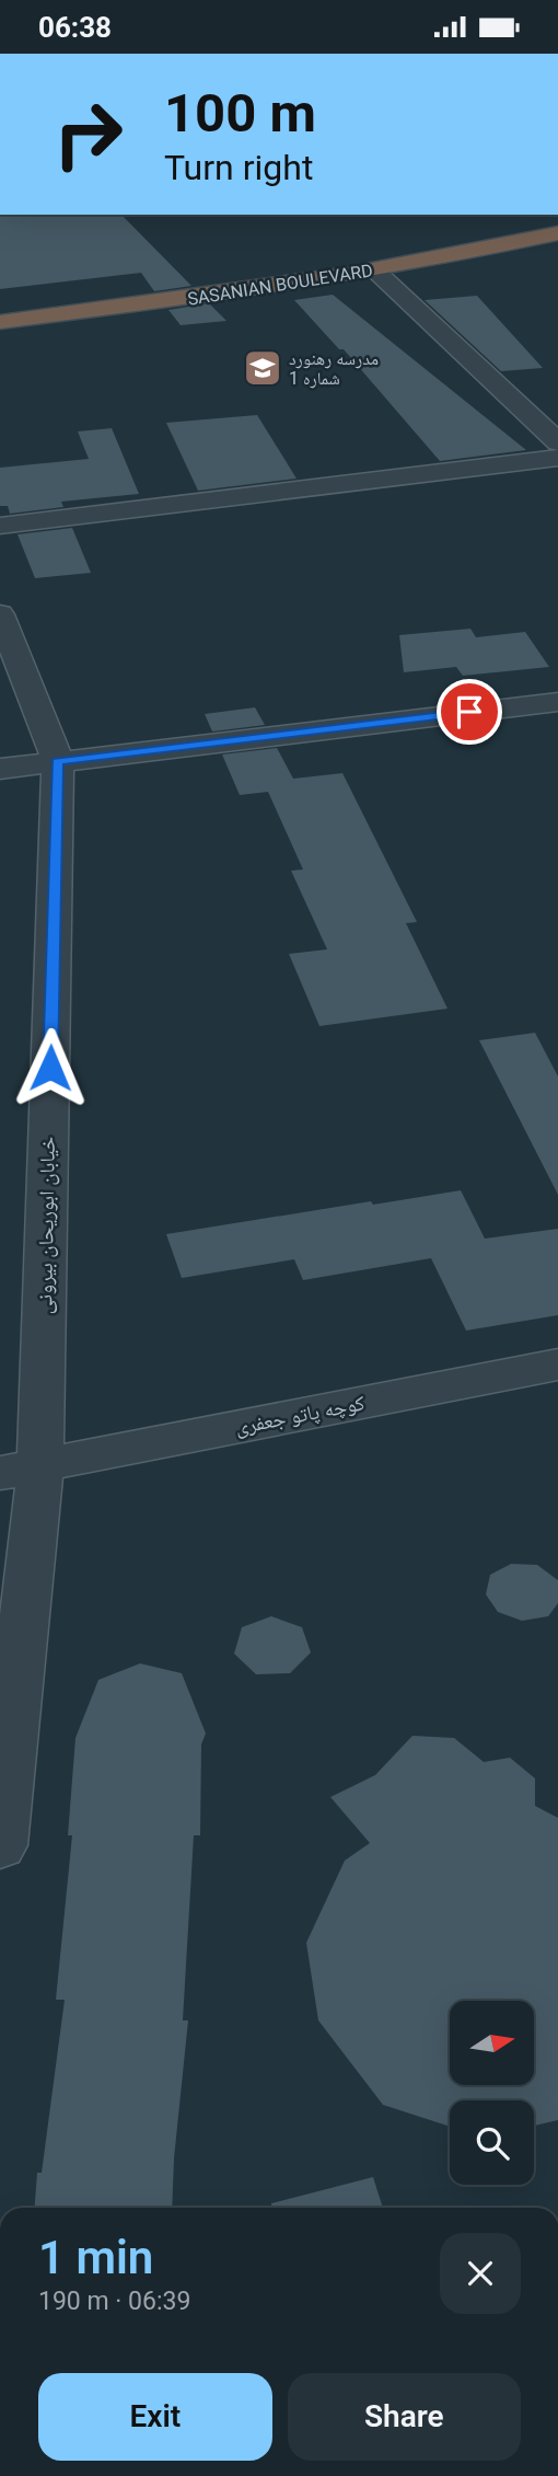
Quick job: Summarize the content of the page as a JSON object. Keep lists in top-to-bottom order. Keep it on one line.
{"streets":{"highway":["SASANIAN BOULEVARD"],"street":["خیابان ابوریحان بیرونی","کوچه پاتو جعفری"]},"crossings":[["خیابان ابوریحان بیرونی","کوچه پاتو جعفری"]],"places":{"school or university":["مدرسه رهنورد شماره 1"]},"north":"right","page":{"status":"06:38","turn":["100 m","Turn right"],"heading":["1 min","190 m · 06:39"],"buttons":["Exit","Share"]}}
